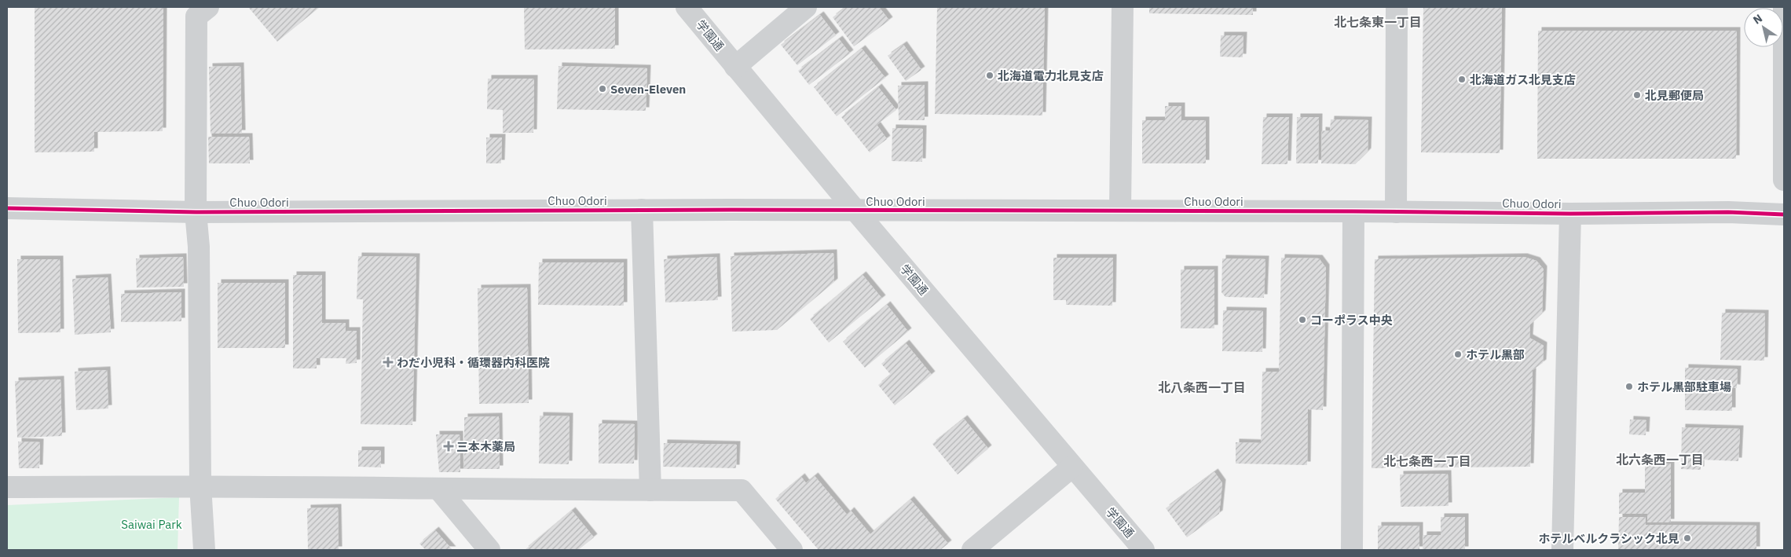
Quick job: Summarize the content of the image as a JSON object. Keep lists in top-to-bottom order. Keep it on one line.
{"streets":{"street":["学園通","Chuo Odori"]},"crossings":[["学園通","Chuo Odori"]],"districts":["北七条東一丁目","北八条西一丁目","北六条西一丁目","北七条西一丁目"],"parks":["Saiwai Park"],"places":{"other":["北海道電力北見支店","北海道ガス北見支店","Seven-Eleven","北見郵便局","コーポラス中央","ホテル黒部","ホテル黒部駐車場","ホテルベルクラシック北見"],"health":["わだ小児科・循環器内科医院","三本木薬局"]},"north":"top left"}
